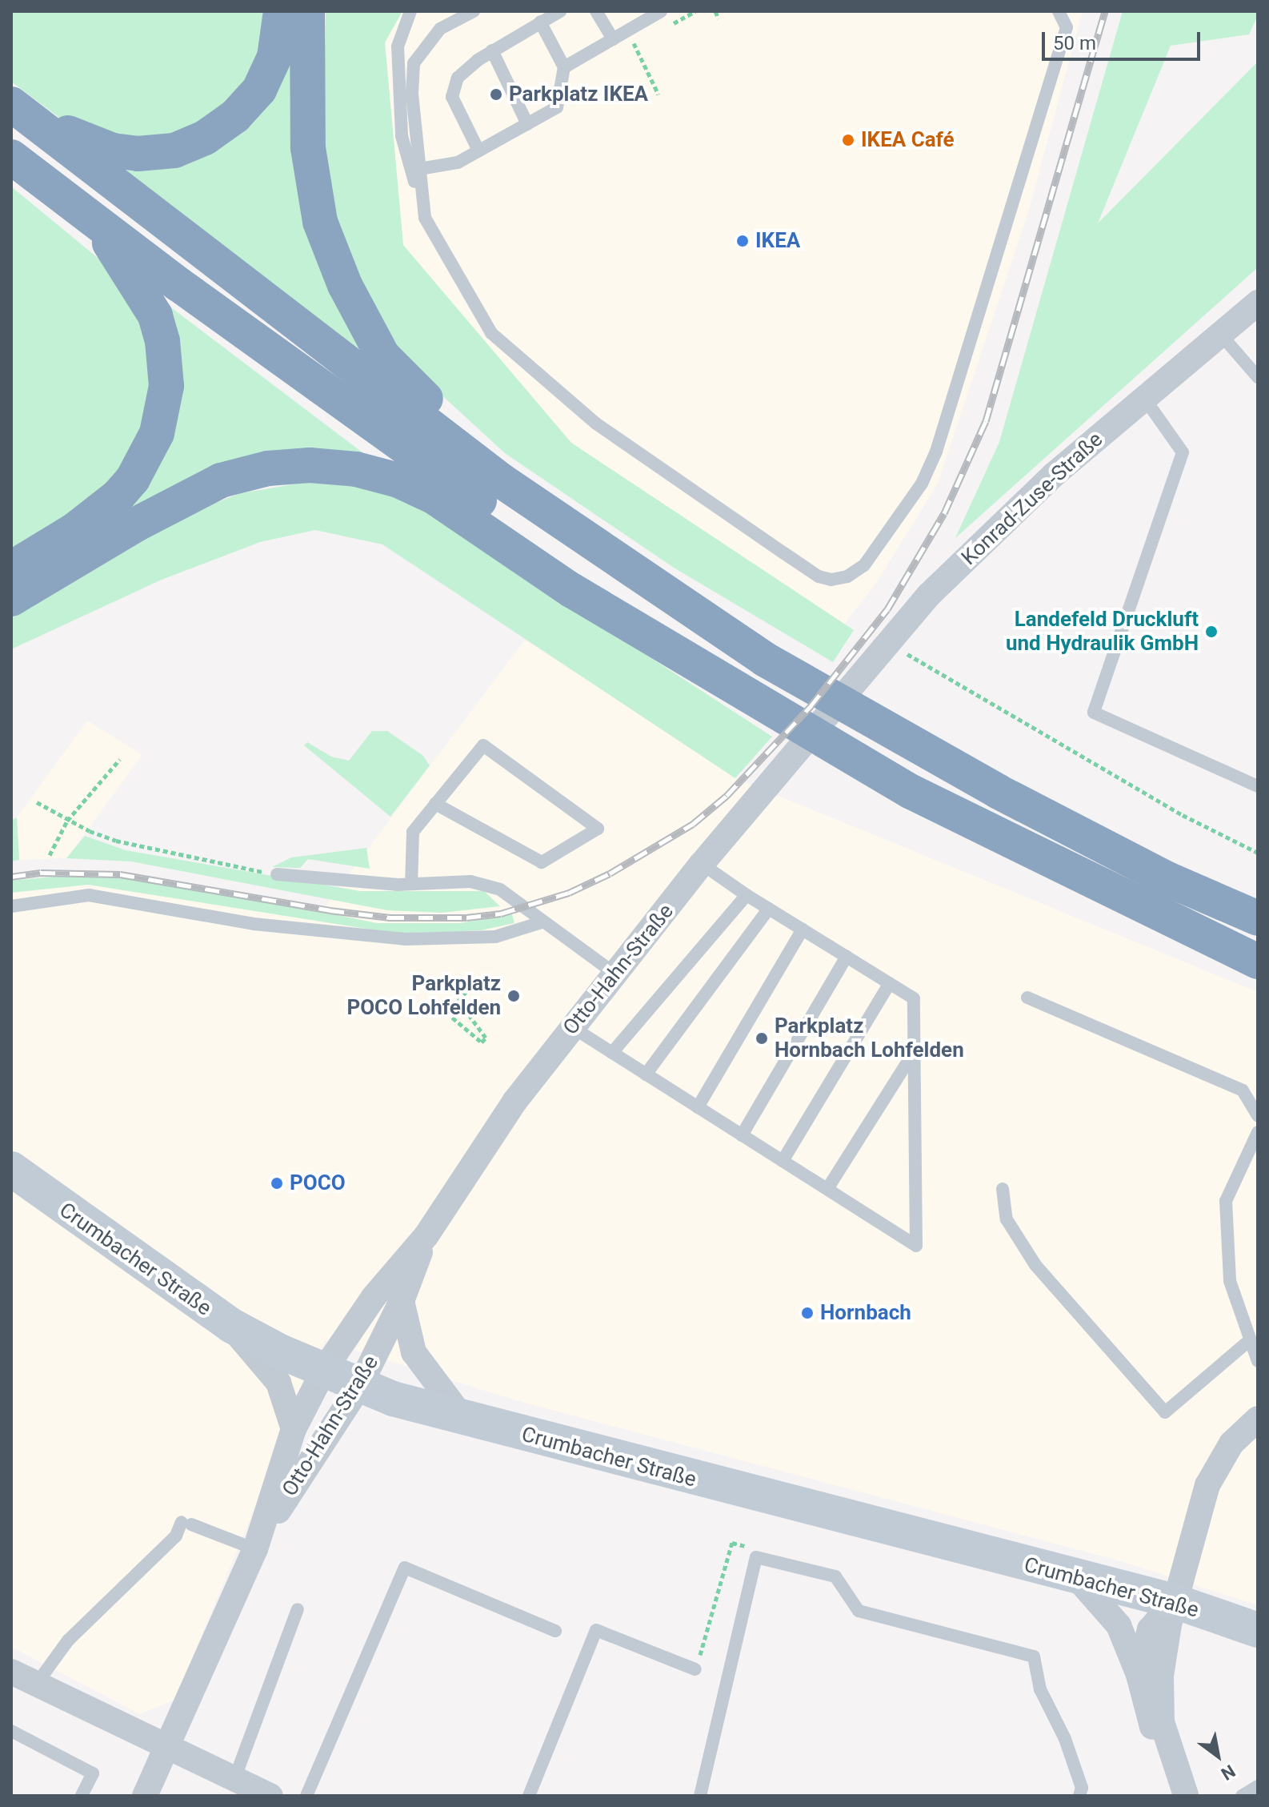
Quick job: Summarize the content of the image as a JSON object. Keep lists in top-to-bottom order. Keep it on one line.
{"streets":{"main road":["Crumbacher Straße"],"street":["Konrad-Zuse-Straße","Otto-Hahn-Straße"]},"crossings":[["Konrad-Zuse-Straße","Otto-Hahn-Straße"],["Otto-Hahn-Straße","Crumbacher Straße"]],"places":["Parkplatz IKEA","IKEA Café","IKEA","Landefeld Druckluft und Hydraulik GmbH","Parkplatz POCO Lohfelden","Parkplatz Hornbach Lohfelden","POCO","Hornbach"],"scale_bar":"50 m","north":"bottom right"}
